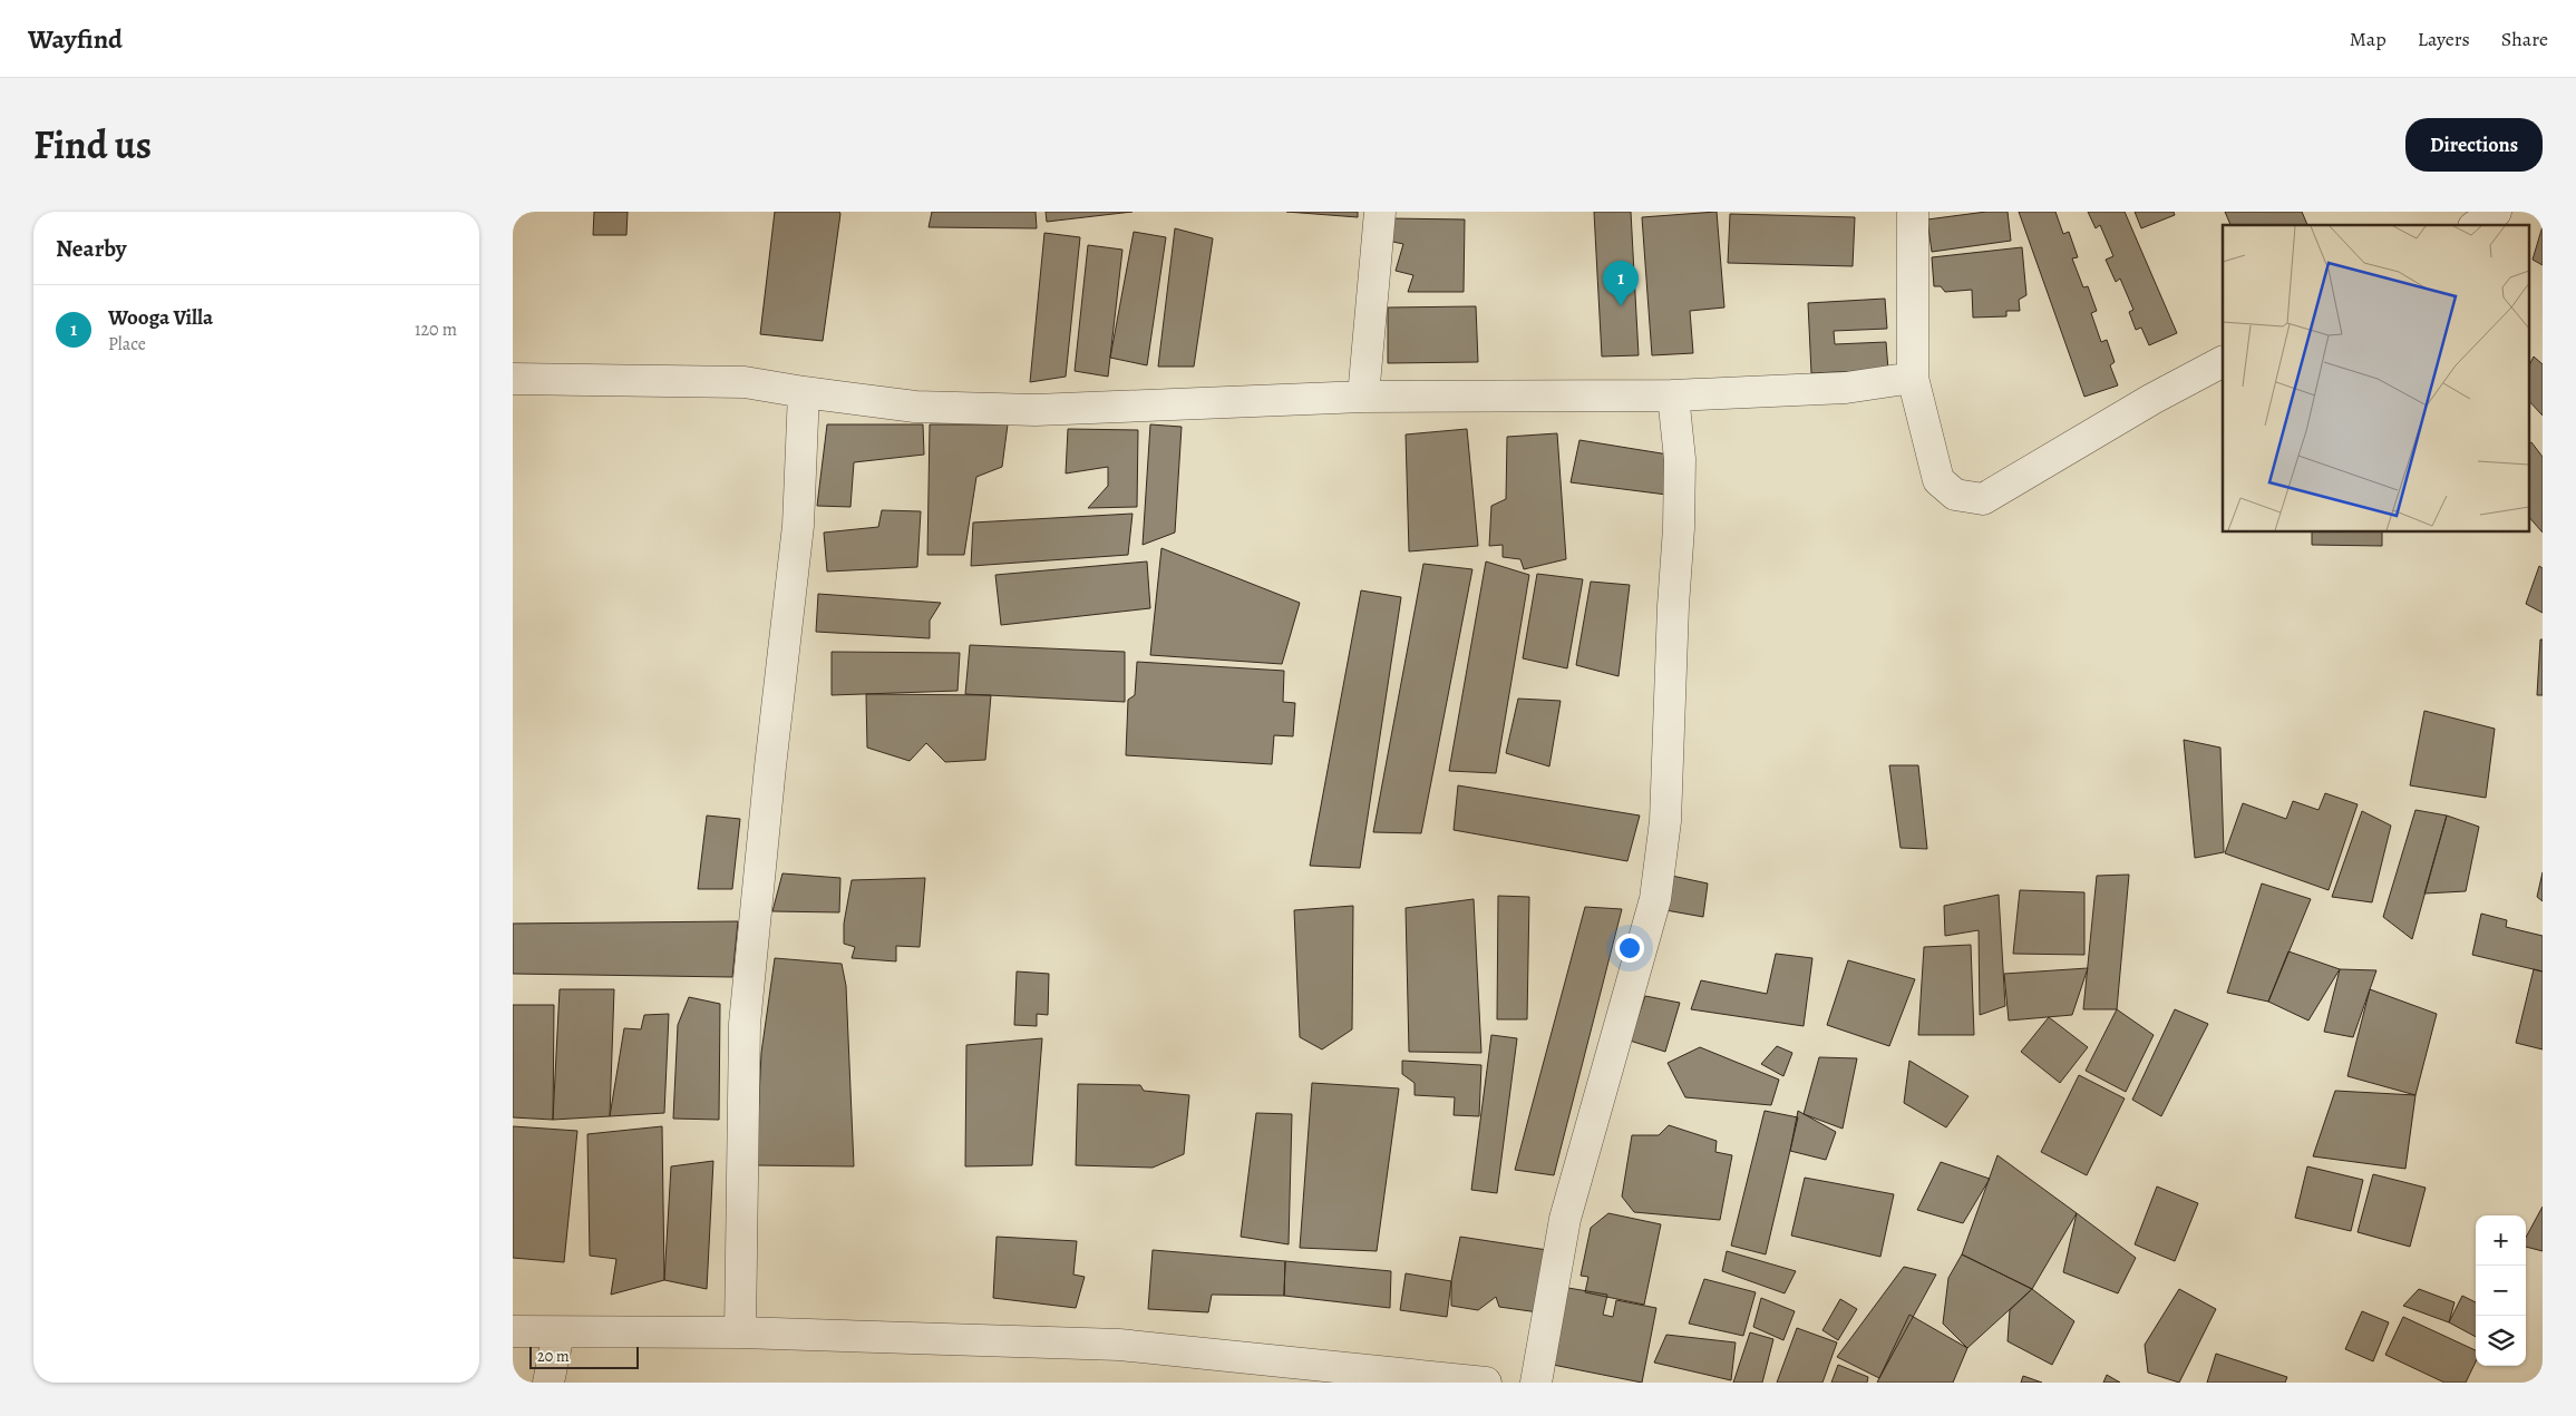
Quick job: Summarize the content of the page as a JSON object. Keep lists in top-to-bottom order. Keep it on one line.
{"scale_bar":"20 m","page":{"header":"Wayfind","nav":["Map","Layers","Share"],"title":"Find us","buttons":"Directions","heading":"Nearby","pins":"1","list":[{"mark":"1","name":"Wooga Villa","note":"Place","value":"120 m"}],"map_buttons":["+","−"],"scale":"20 m"}}
